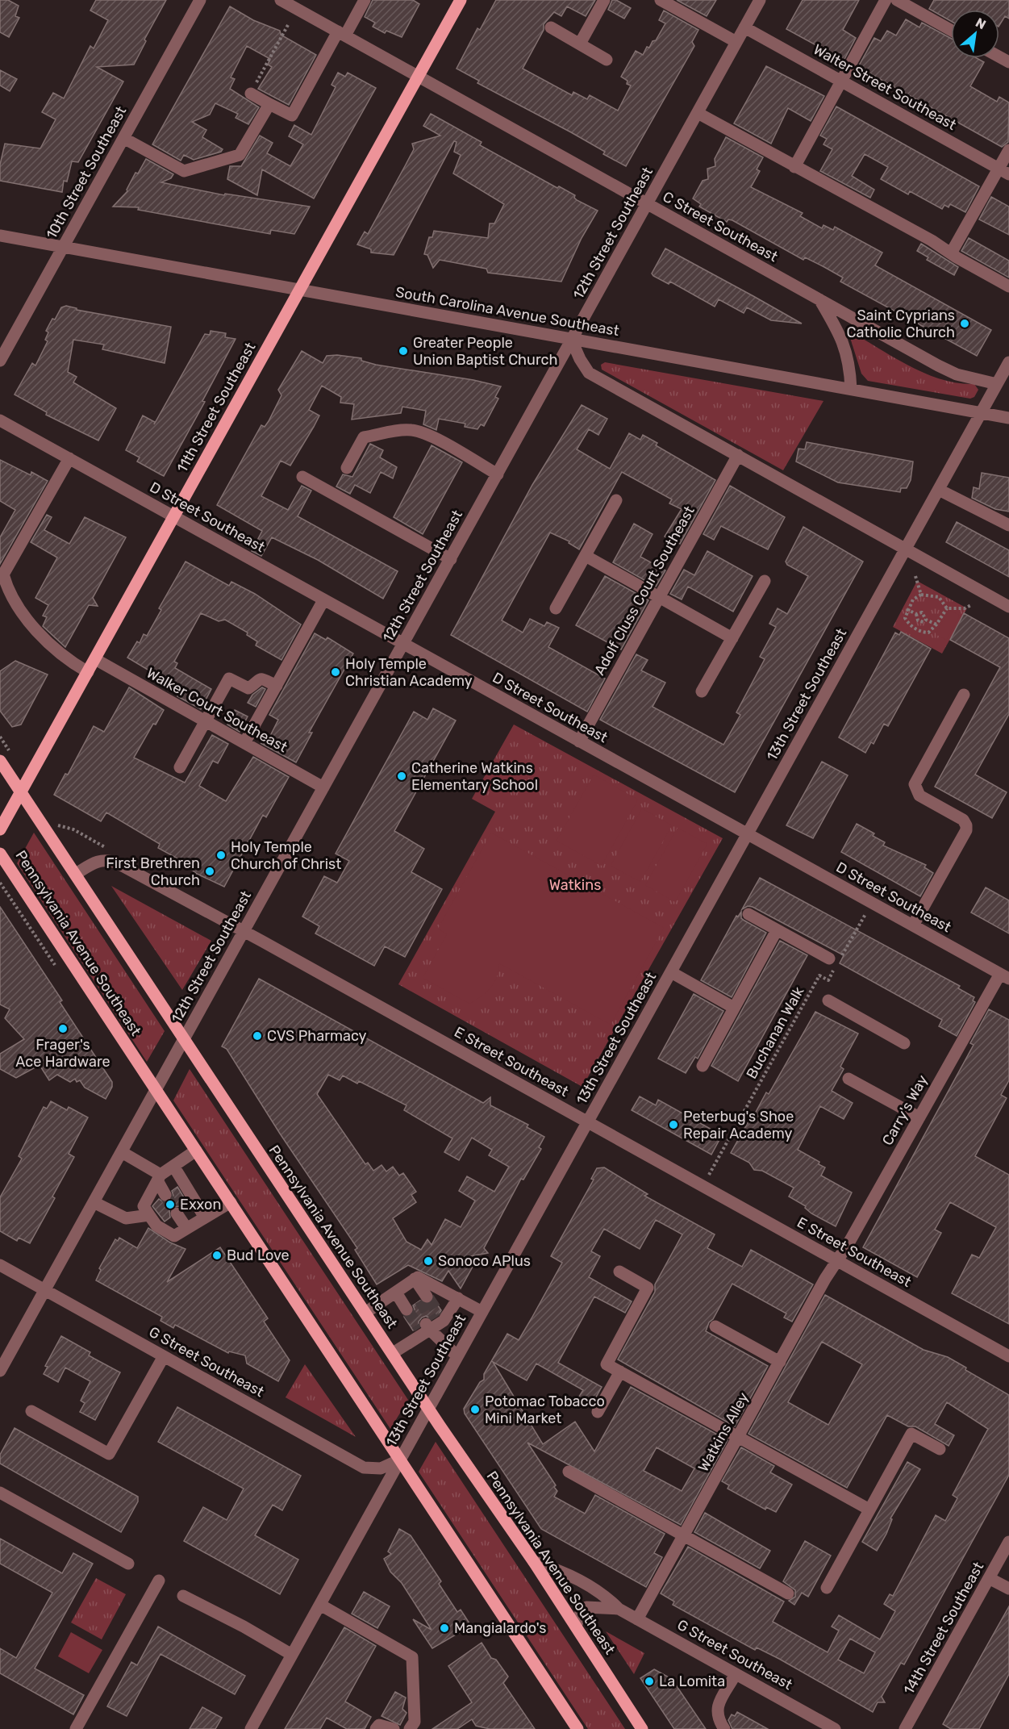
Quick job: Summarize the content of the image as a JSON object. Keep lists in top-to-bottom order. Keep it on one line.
{"streets":{"main road":["11th Street Southeast","Pennsylvania Avenue Southeast"],"street":["Walter Street Southeast","10th Street Southeast","C Street Southeast","12th Street Southeast","South Carolina Avenue Southeast","D Street Southeast","Adolf Cluss Court Southeast","13th Street Southeast","Walker Court Southeast","E Street Southeast","Carry's Way","G Street Southeast","Watkins Alley","14th Street Southeast"],"path":["Buchanan Walk"]},"crossings":[["Walter Street Southeast","12th Street Southeast"],["10th Street Southeast","South Carolina Avenue Southeast"],["C Street Southeast","12th Street Southeast"],["C Street Southeast","11th Street Southeast"],["C Street Southeast","13th Street Southeast"],["12th Street Southeast","South Carolina Avenue Southeast"],["12th Street Southeast","D Street Southeast"],["12th Street Southeast","Walker Court Southeast"],["12th Street Southeast","Pennsylvania Avenue Southeast"],["12th Street Southeast","E Street Southeast"],["12th Street Southeast","G Street Southeast"],["South Carolina Avenue Southeast","11th Street Southeast"],["South Carolina Avenue Southeast","13th Street Southeast"],["11th Street Southeast","D Street Southeast"],["11th Street Southeast","Walker Court Southeast"],["11th Street Southeast","Pennsylvania Avenue Southeast"],["D Street Southeast","Adolf Cluss Court Southeast"],["D Street Southeast","13th Street Southeast"],["D Street Southeast","Buchanan Walk"],["D Street Southeast","Carry's Way"],["13th Street Southeast","Pennsylvania Avenue Southeast"],["13th Street Southeast","E Street Southeast"],["13th Street Southeast","G Street Southeast"],["Pennsylvania Avenue Southeast","E Street Southeast"],["Pennsylvania Avenue Southeast","G Street Southeast"],["Buchanan Walk","E Street Southeast"],["E Street Southeast","Carry's Way"],["E Street Southeast","Watkins Alley"],["Carry's Way","Watkins Alley"],["G Street Southeast","Watkins Alley"]],"parks":["Watkins"],"places":["Saint Cyprians Catholic Church","Greater People Union Baptist Church","Holy Temple Christian Academy","Catherine Watkins Elementary School","Holy Temple Church of Christ","First Brethren Church","Frager's Ace Hardware","CVS Pharmacy","Peterbug's Shoe Repair Academy","Exxon","Bud Love","Sonoco APlus","Potomac Tobacco Mini Market","Mangialardo's","La Lomita"],"north":"top right"}
